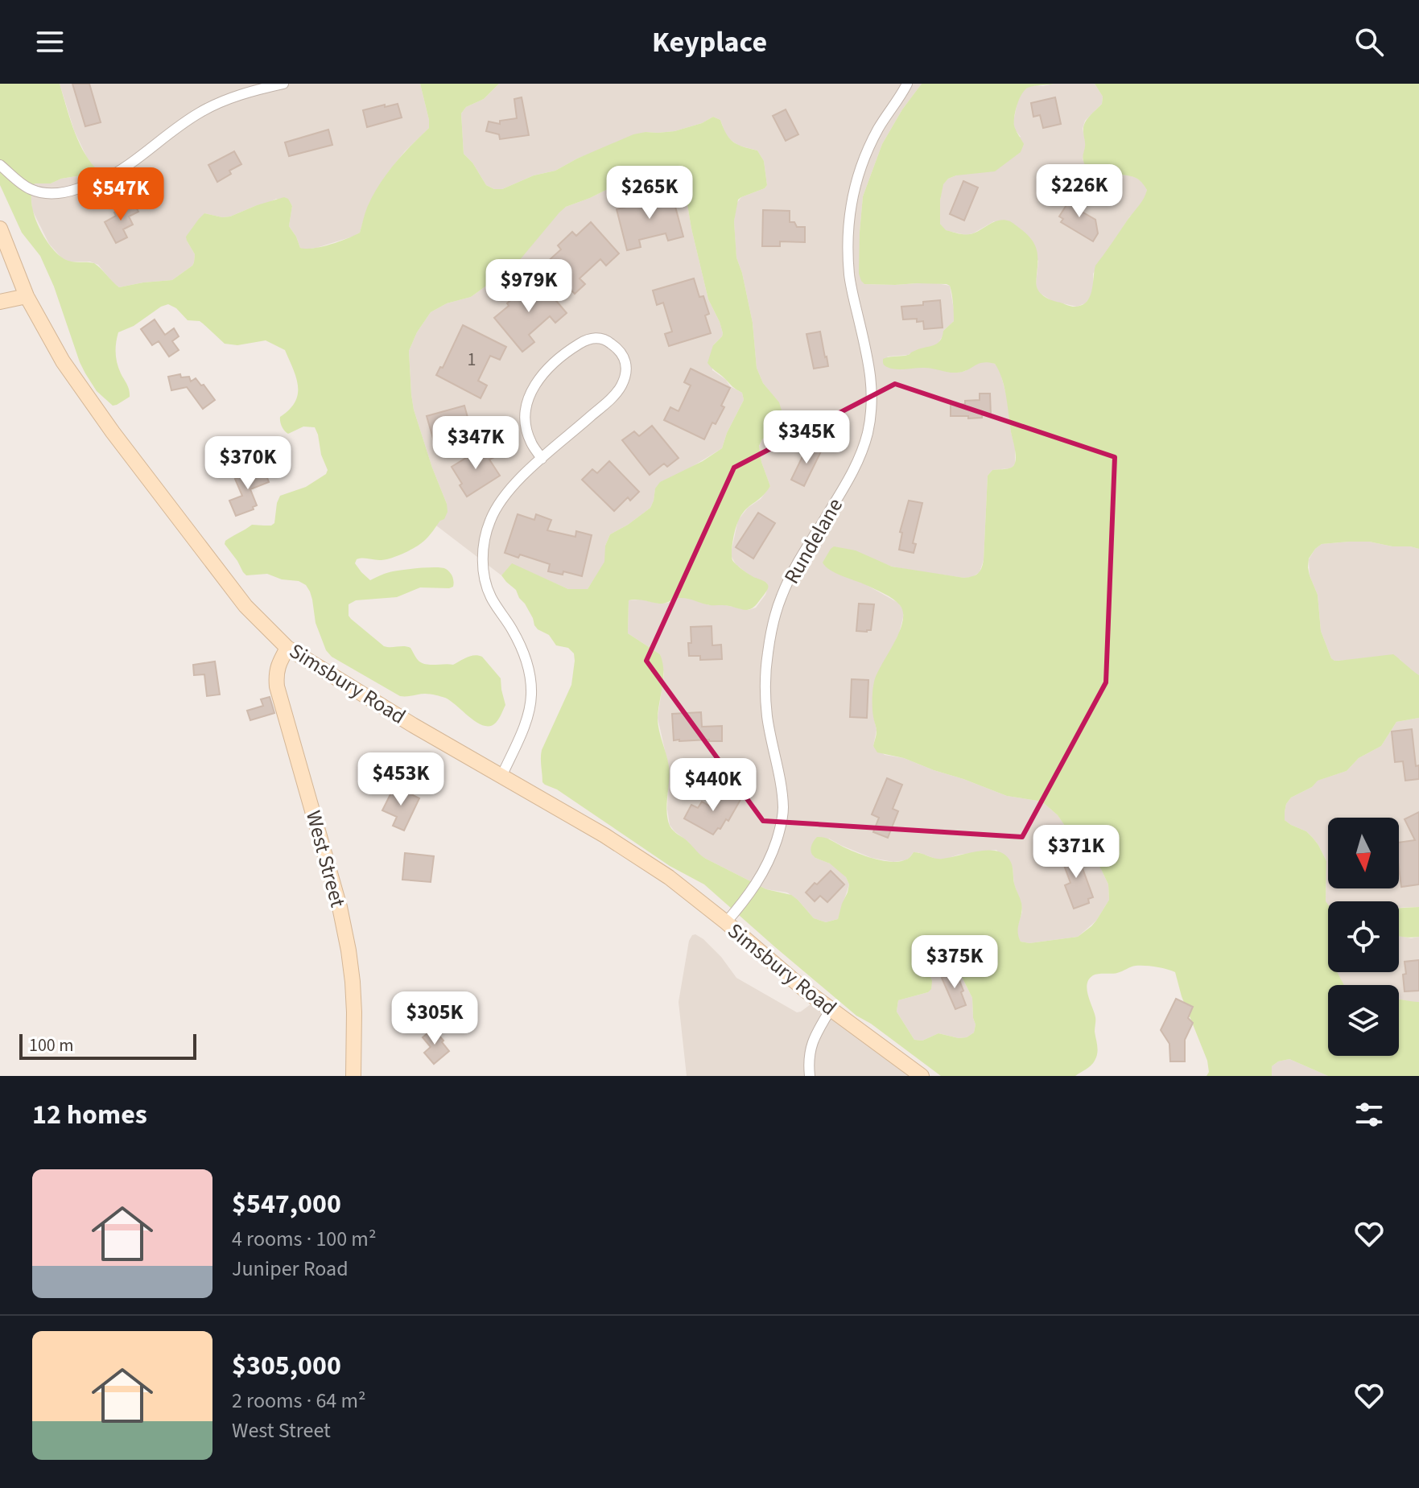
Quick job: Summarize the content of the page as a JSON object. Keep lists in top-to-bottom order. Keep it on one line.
{"streets":{"main road":["Simsbury Road","West Street"],"street":["Rundelane"]},"crossings":[["Rundelane","Simsbury Road"],["Simsbury Road","West Street"]],"house_numbers":["1"],"scale_bar":"100 m","north":"bottom","page":{"header":"Keyplace","price":["$226K","$265K","$547K","$979K","$345K","$347K","$370K","$453K","$440K","$371K","$375K","$305K"],"scale":"100 m","heading":"12 homes","list":[{"name":"$547,000","note":"4 rooms · 100 m² · Juniper Road"},{"name":"$305,000","note":"2 rooms · 64 m² · West Street"}]}}
